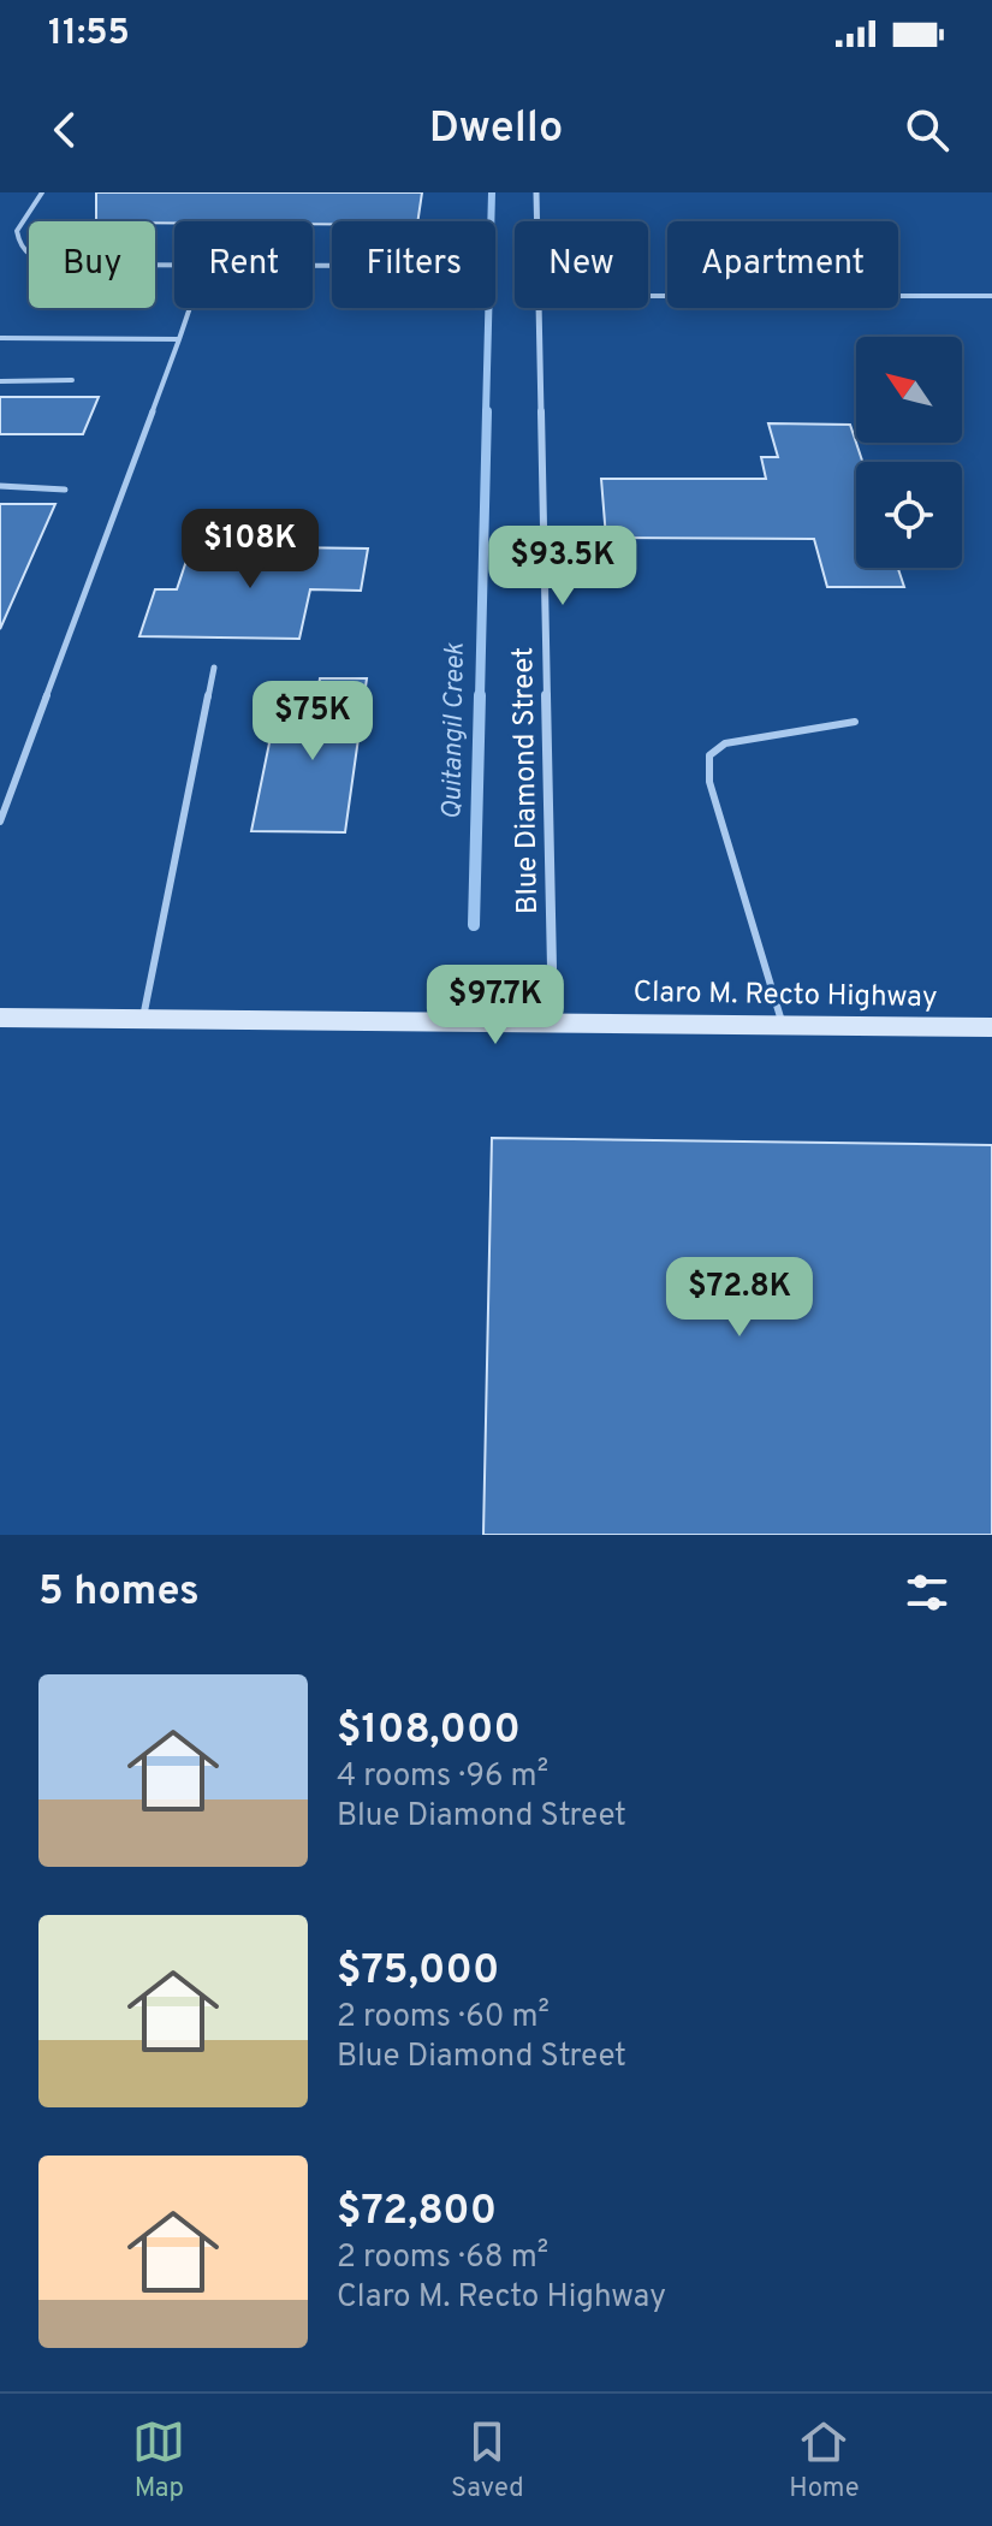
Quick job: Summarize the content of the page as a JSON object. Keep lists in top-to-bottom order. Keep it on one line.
{"streets":{"main road":["Claro M. Recto Highway"],"street":["Blue Diamond Street"]},"crossings":[["Blue Diamond Street","Claro M. Recto Highway"]],"water":["Quitangil Creek"],"north":"top left","page":{"status":"11:55","header":"Dwello","chip":["Buy","Rent","Filters","New","Apartment"],"price":["$108K","$93.5K","$75K","$97.7K","$72.8K"],"heading":"5 homes","list":[{"name":"$108,000","note":"4 rooms · 96 m² · Blue Diamond Street"},{"name":"$75,000","note":"2 rooms · 60 m² · Blue Diamond Street"},{"name":"$72,800","note":"2 rooms · 68 m² · Claro M. Recto Highway"}],"tabs":["Map","Saved","Home"]}}
